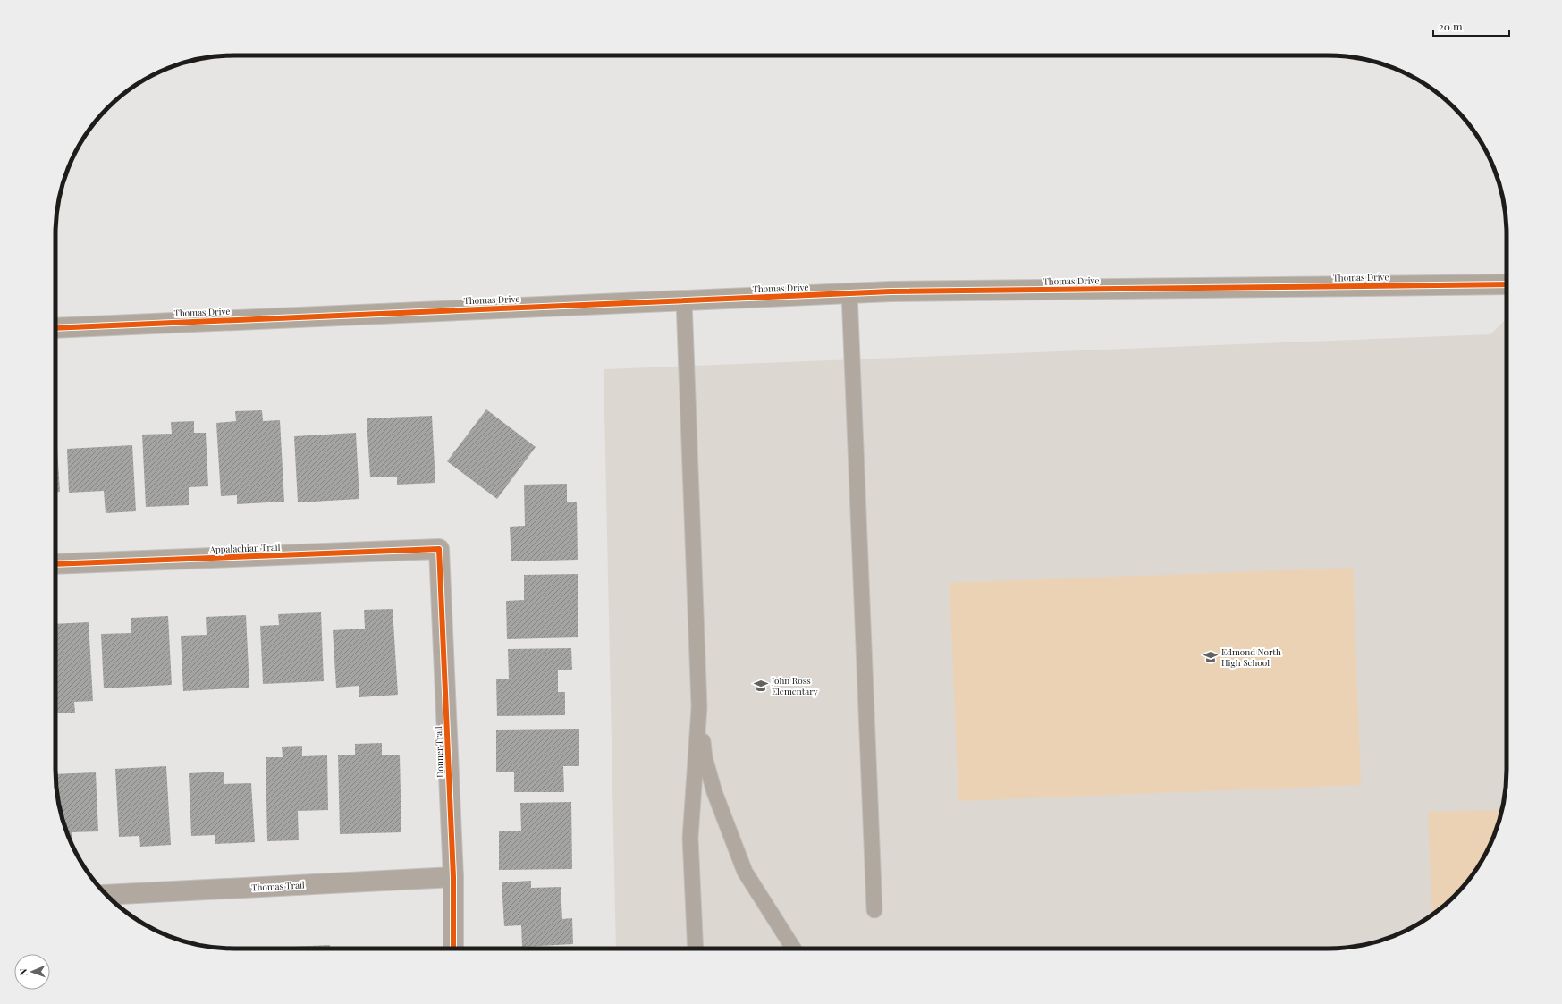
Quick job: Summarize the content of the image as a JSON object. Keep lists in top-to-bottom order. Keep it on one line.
{"streets":{"street":["Thomas Drive","Appalachian Trail","Donner Trail","Thomas Trail"]},"crossings":[["Appalachian Trail","Donner Trail"],["Donner Trail","Thomas Trail"]],"places":{"school or university":["Edmond North High School","John Ross Elementary"]},"scale_bar":"20 m","north":"left"}
